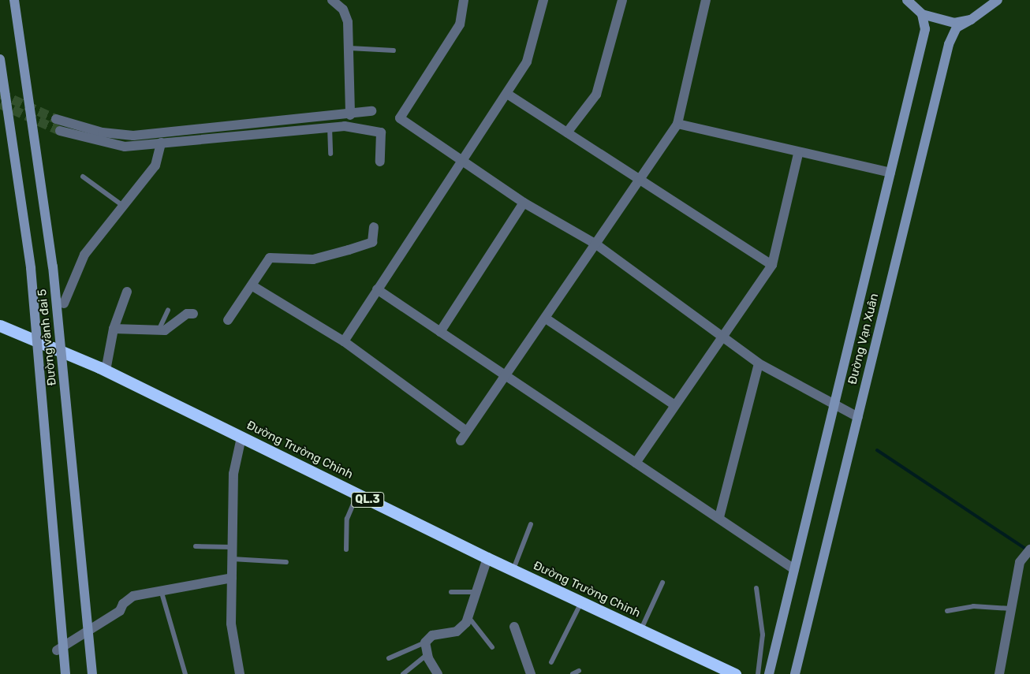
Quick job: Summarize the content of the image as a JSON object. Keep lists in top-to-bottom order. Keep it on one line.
{"streets":{"highway":["Đường Trường Chinh","QL.3"],"street":["Đường vành đai 5","Đường Vạn Xuân"]}}
